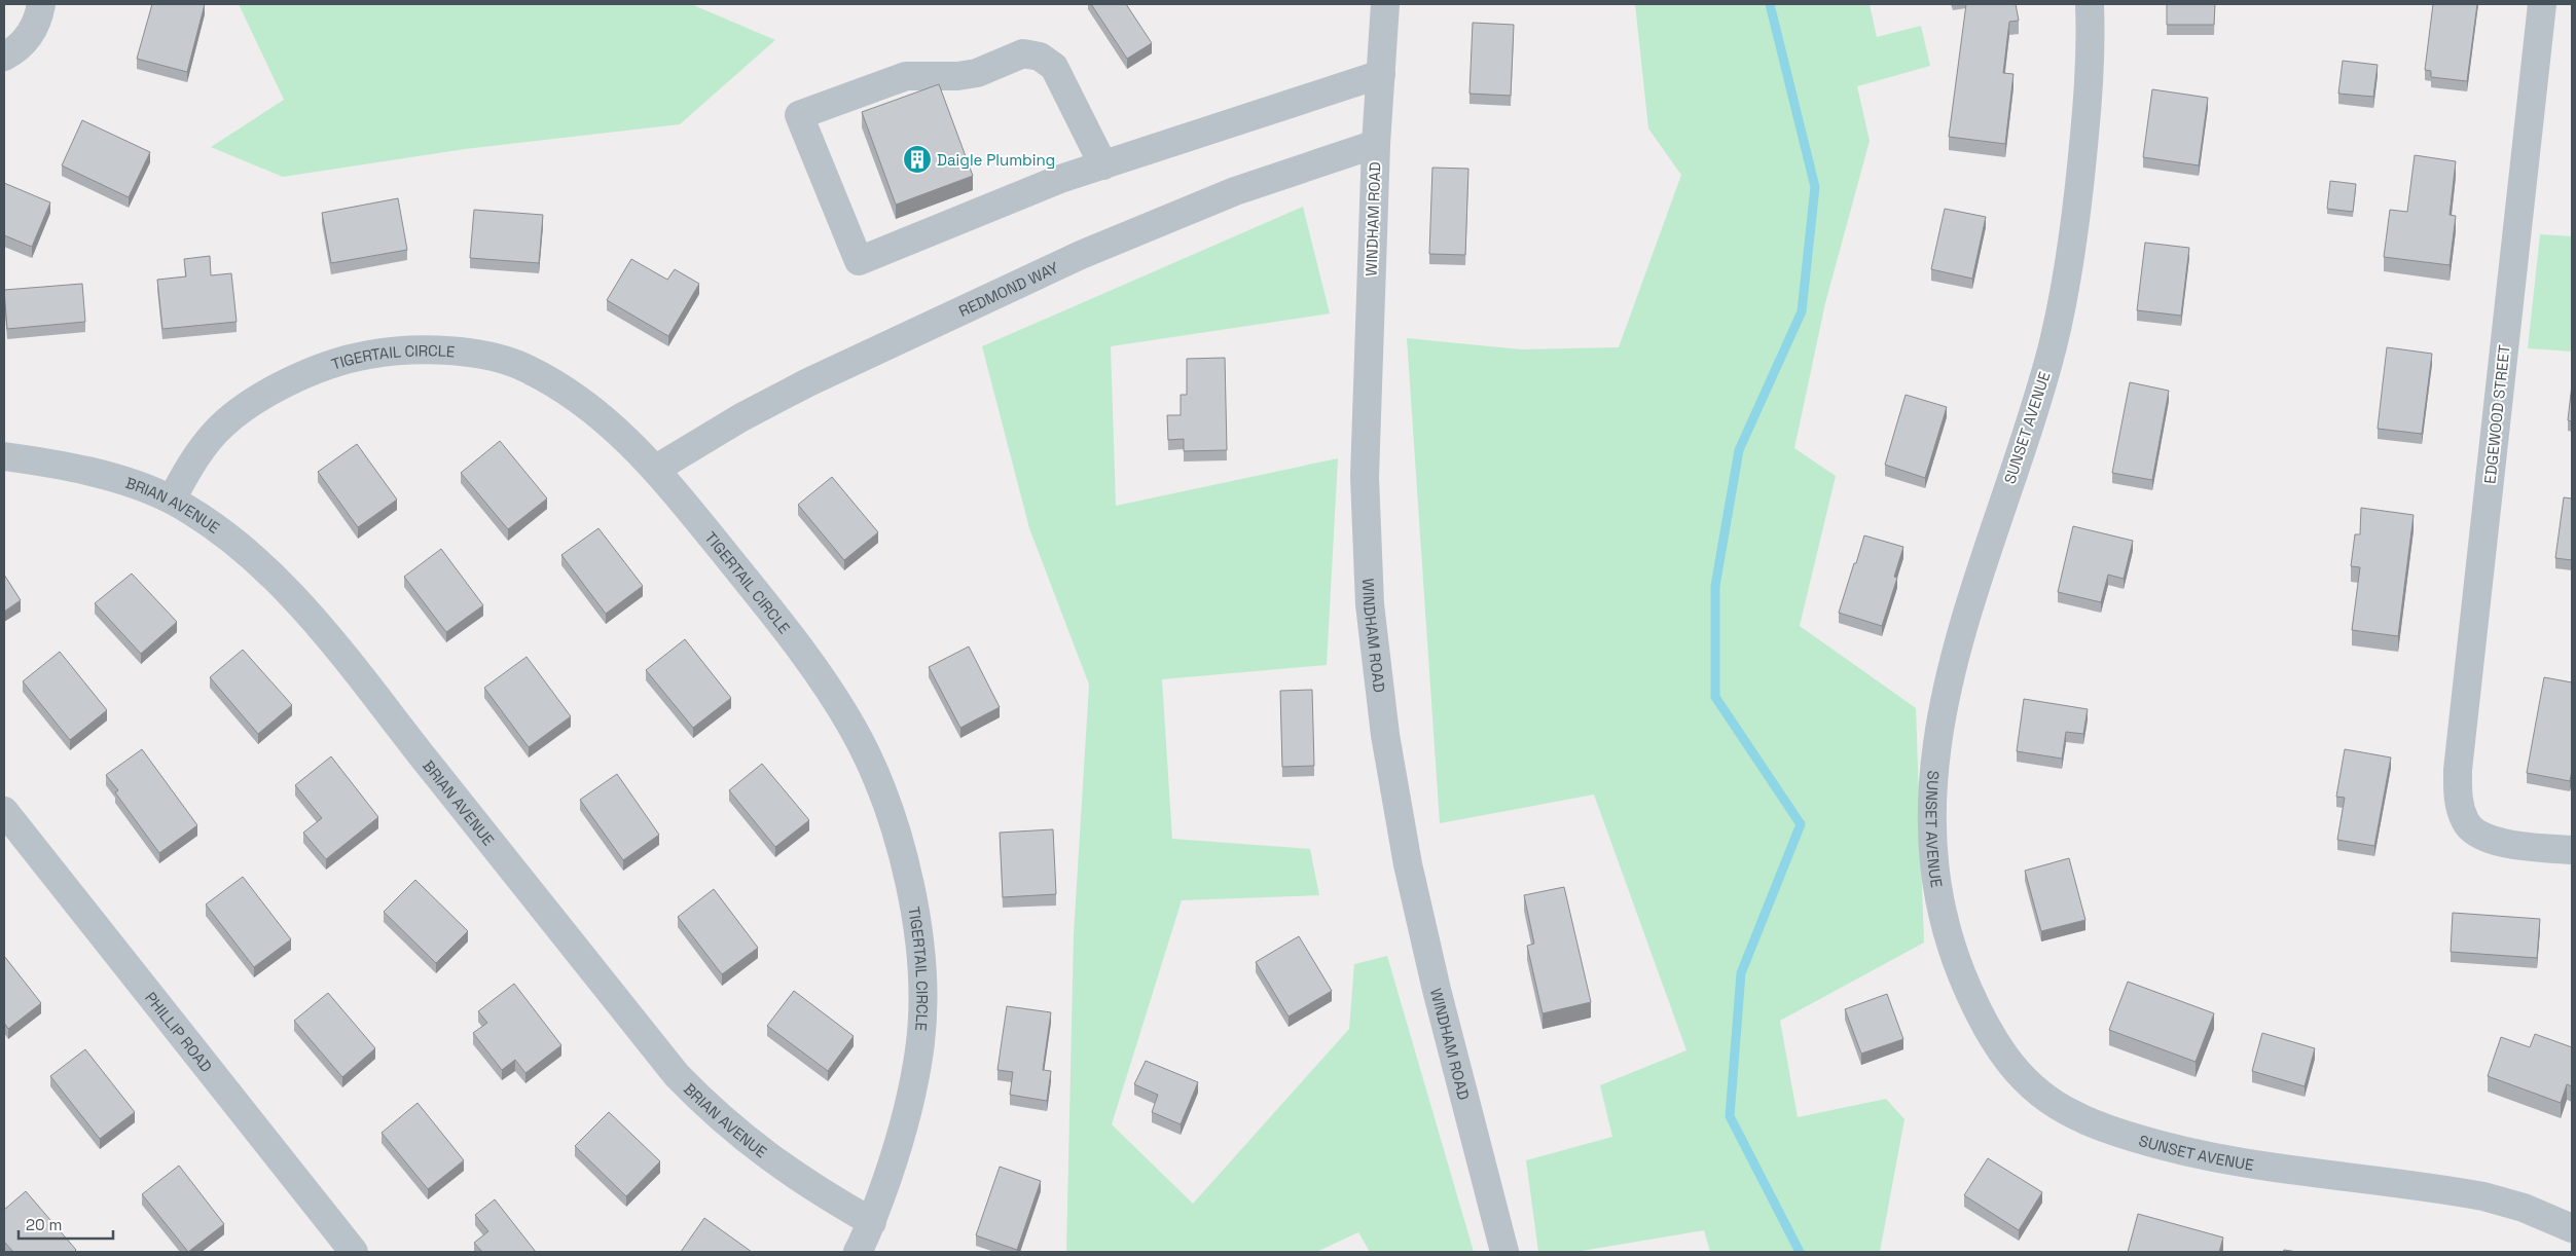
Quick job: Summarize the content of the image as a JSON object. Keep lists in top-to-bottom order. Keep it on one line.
{"streets":{"street":["WINDHAM ROAD","REDMOND WAY","TIGERTAIL CIRCLE","EDGEWOOD STREET","SUNSET AVENUE","BRIAN AVENUE","PHILLIP ROAD"]},"crossings":[["WINDHAM ROAD","REDMOND WAY"],["REDMOND WAY","TIGERTAIL CIRCLE"],["TIGERTAIL CIRCLE","BRIAN AVENUE"]],"places":{"building":["Daigle Plumbing"]},"scale_bar":"20 m"}
